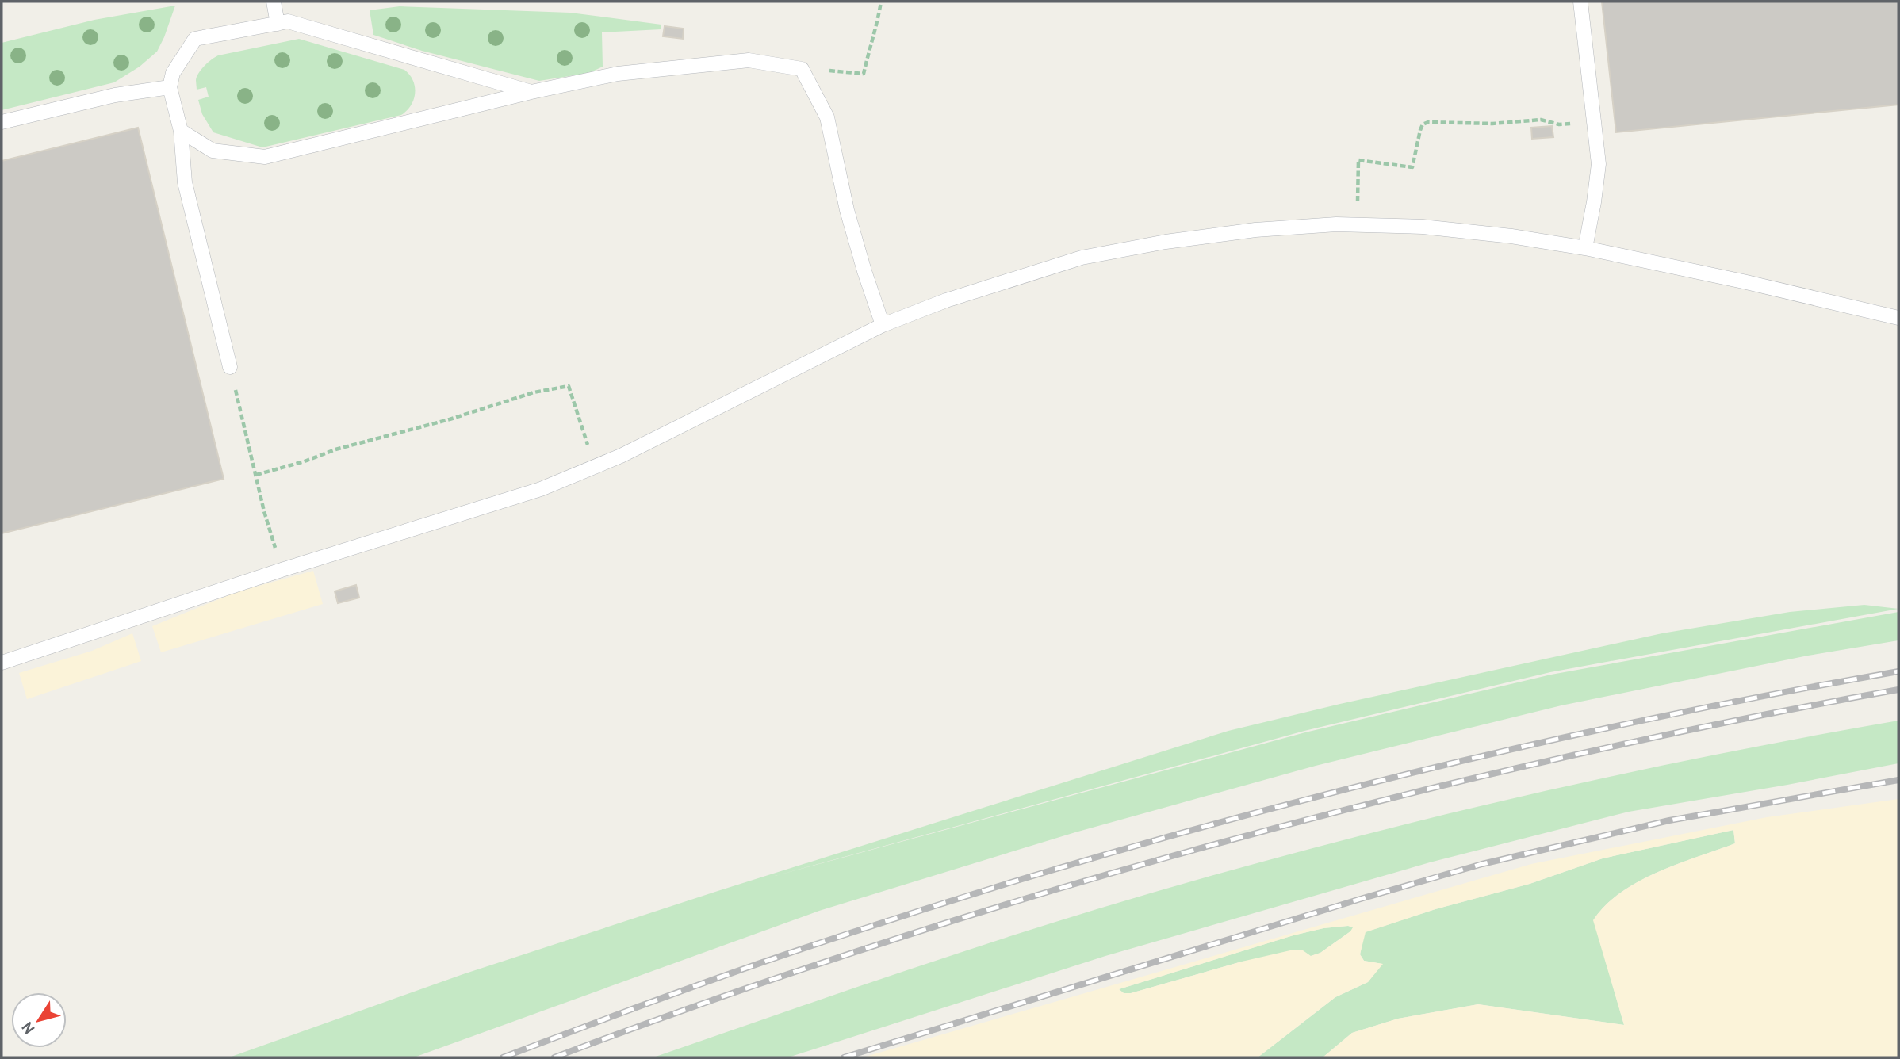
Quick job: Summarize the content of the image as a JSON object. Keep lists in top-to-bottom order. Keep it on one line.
{"north":"bottom left"}
